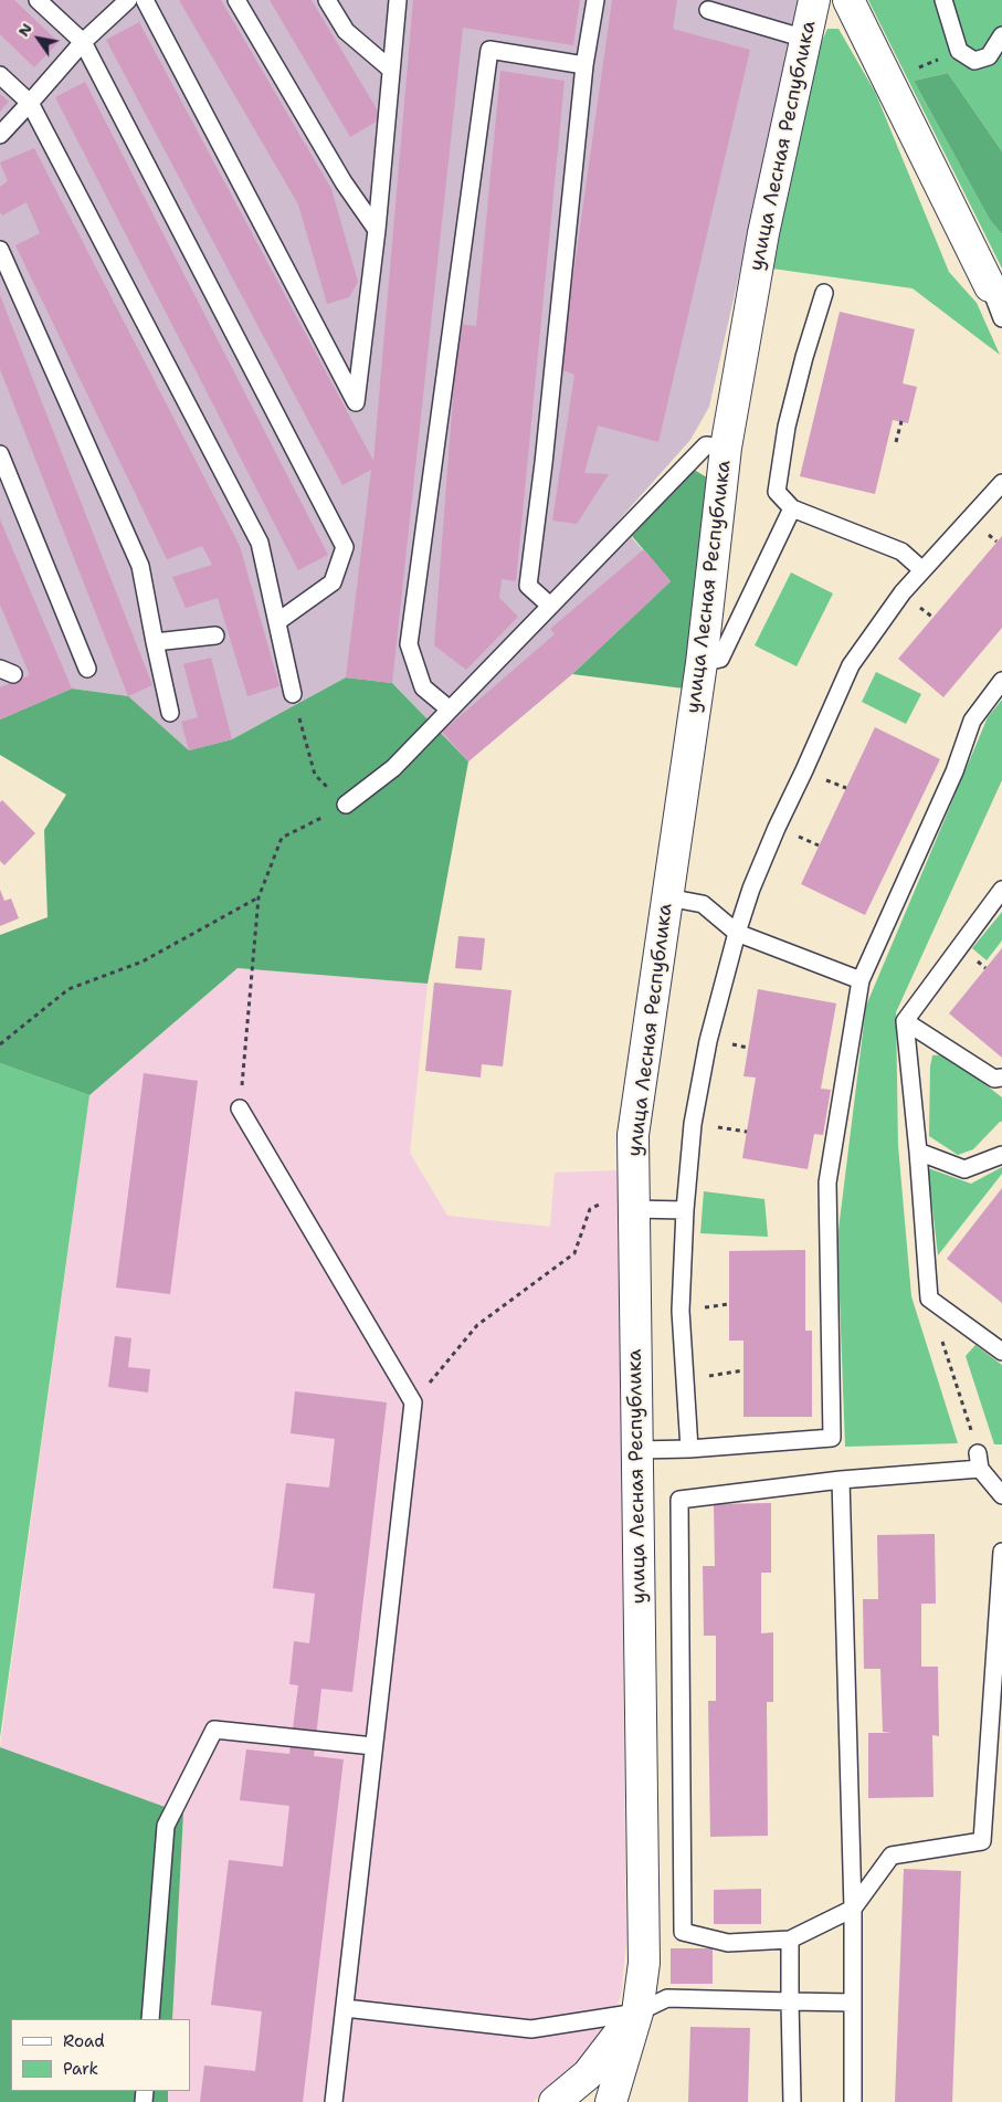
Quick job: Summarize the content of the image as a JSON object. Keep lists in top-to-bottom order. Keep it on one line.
{"streets":{"street":["улица Лесная Республика"]},"legend":["Road","Park"],"north":"top left"}
